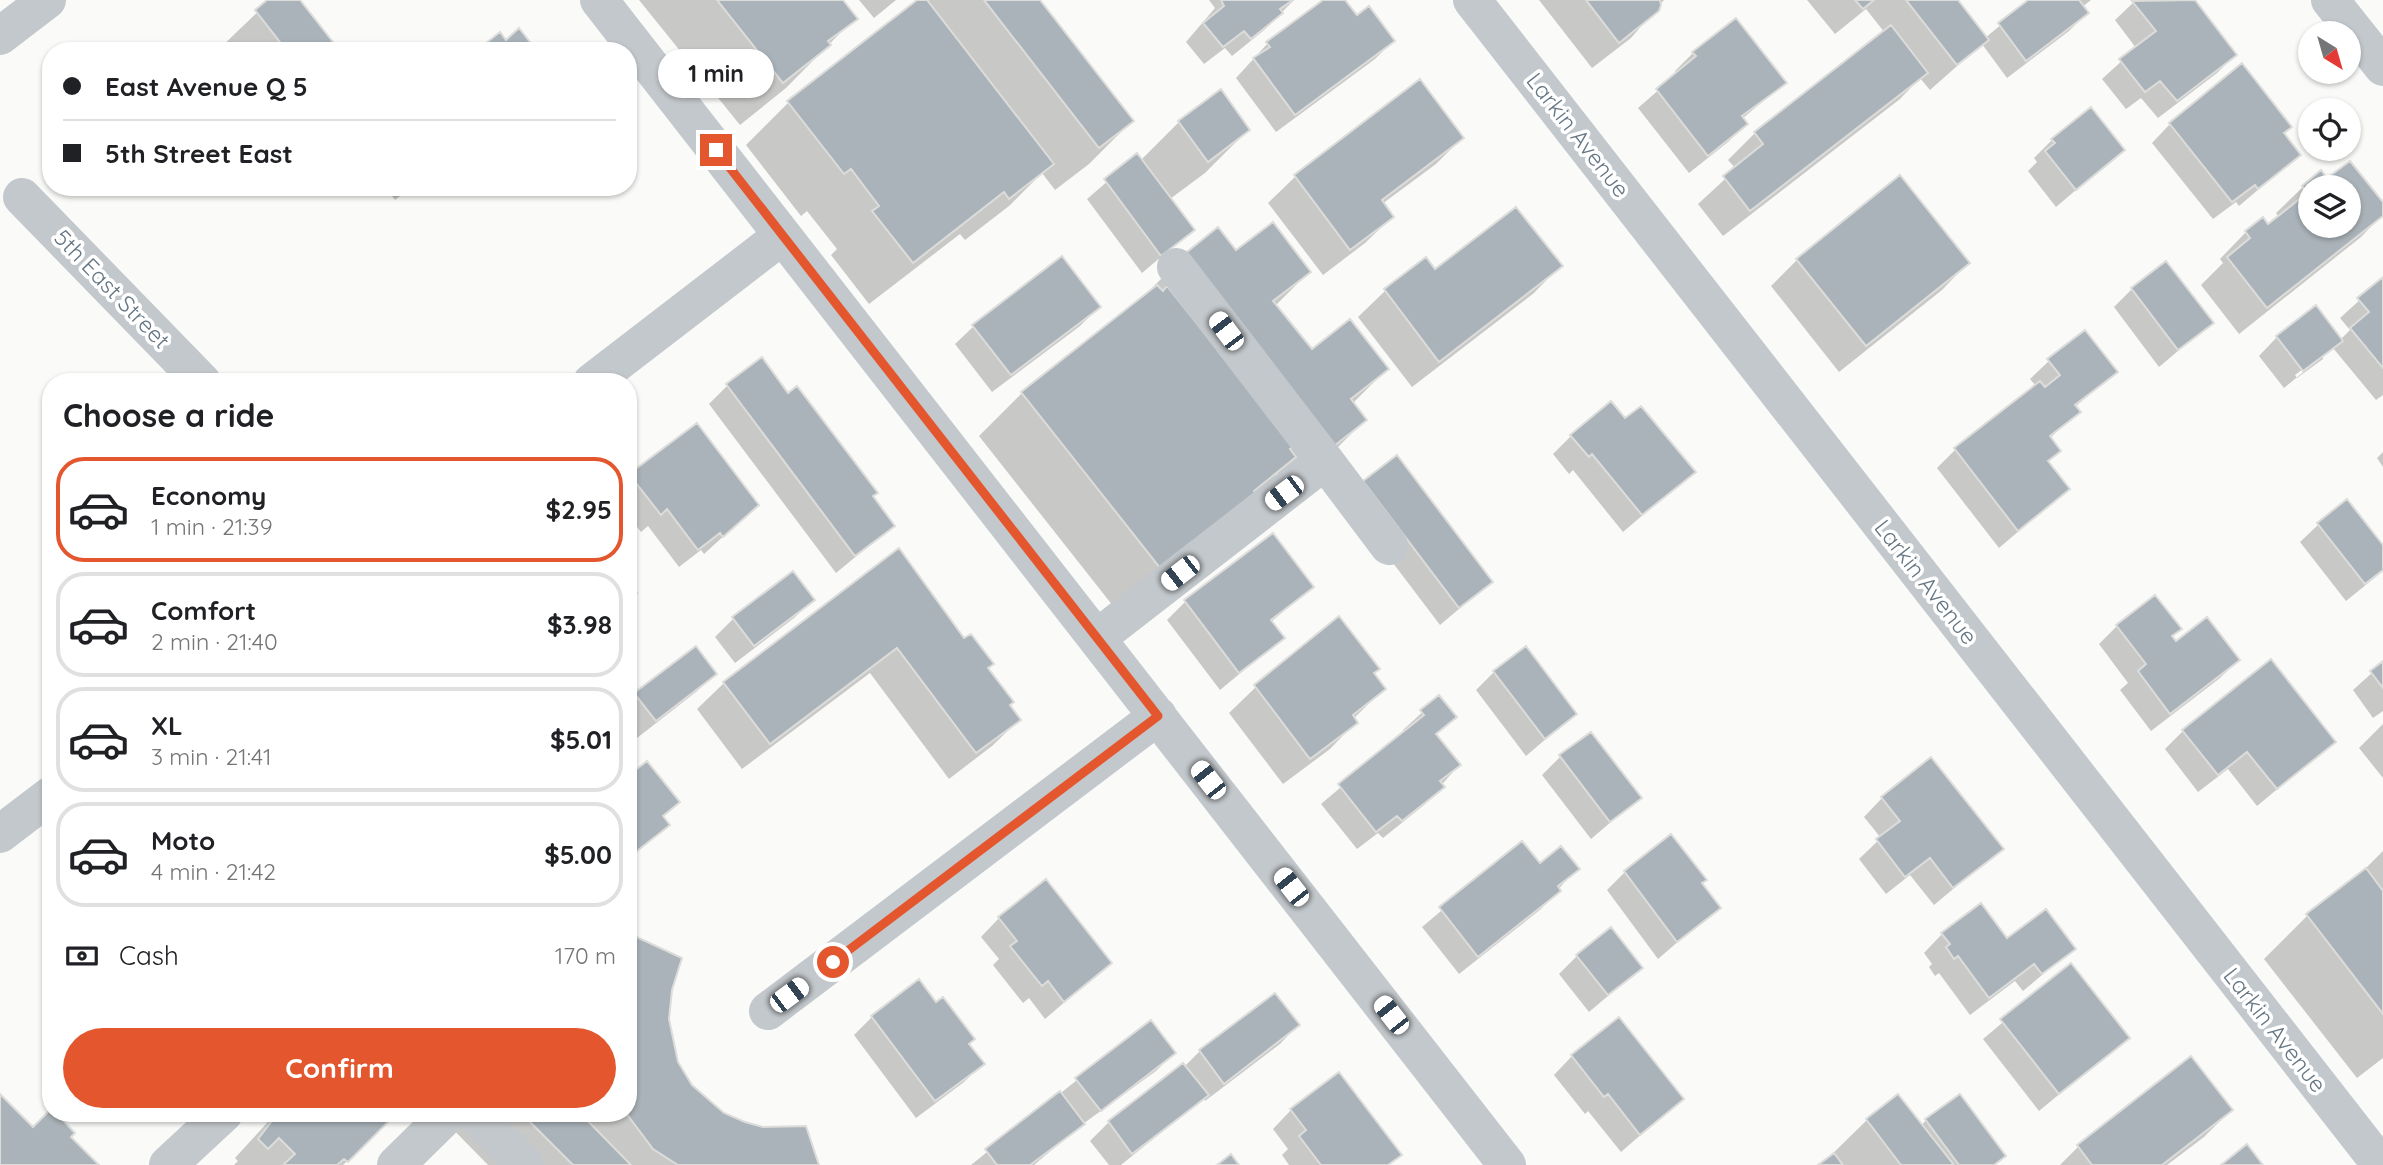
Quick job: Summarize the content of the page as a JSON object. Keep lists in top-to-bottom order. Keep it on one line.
{"streets":{"street":["Larkin Avenue","5th East Street"]},"north":"bottom right","page":{"banner":["East Avenue Q 5","5th Street East"],"bubble":"1 min","heading":"Choose a ride","list":[{"name":"Economy","note":"1 min · 21:39","value":"$2.95"},{"name":"Comfort","note":"2 min · 21:40","value":"$3.98"},{"name":"XL","note":"3 min · 21:41","value":"$5.01"},{"name":"Moto","note":"4 min · 21:42","value":"$5.00"}],"pay":["Cash","170 m"],"buttons":"Confirm"}}
